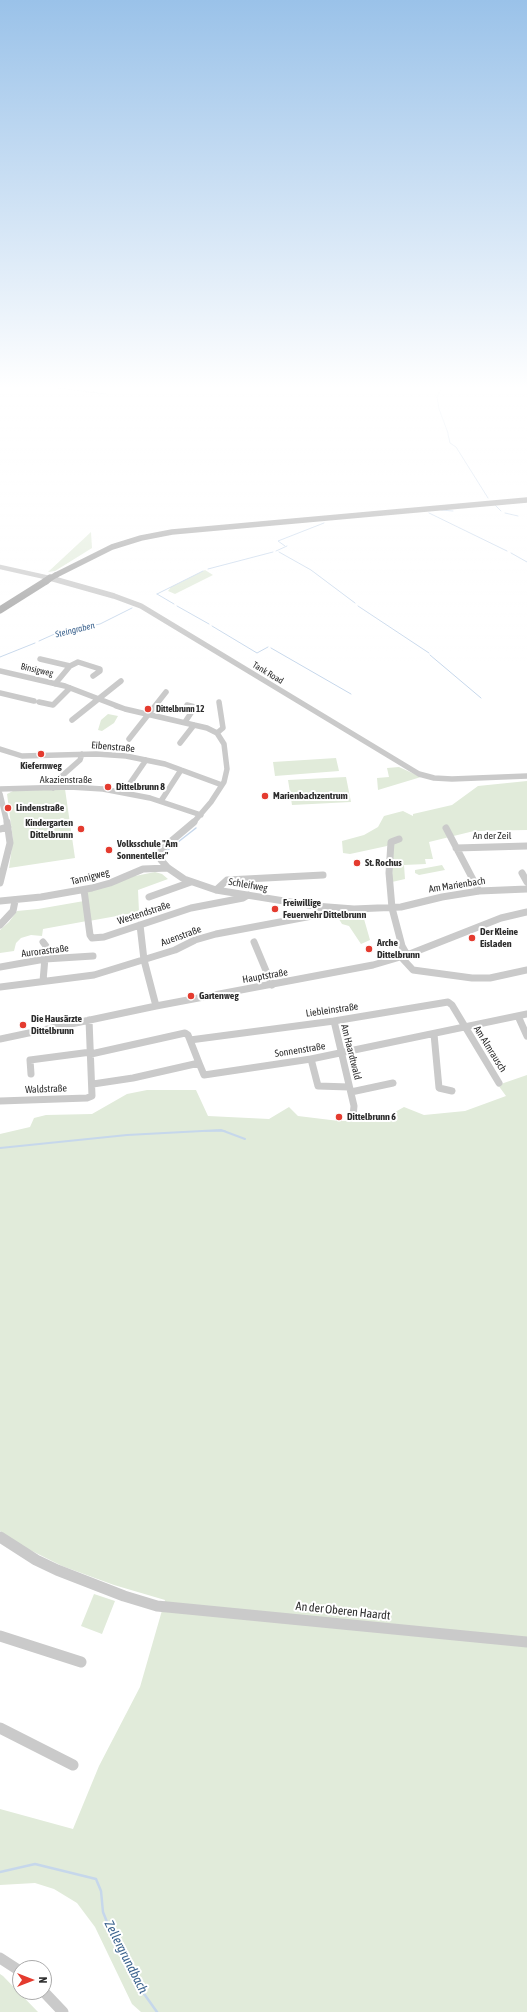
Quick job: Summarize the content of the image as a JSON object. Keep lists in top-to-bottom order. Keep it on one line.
{"streets":{"street":["Binsigweg","Tank Road","Eibenstraße","Akazienstraße","An der Zeil","Tannigweg","Schleifweg","Am Marienbach","Westendstraße","Auenstraße","Aurorastraße","Hauptstraße","Liebleinstraße","Am Almrausch","Sonnenstraße","Am Haardtwald","Waldstraße","An der Oberen Haardt"]},"crossings":[["Akazienstraße","Schleifweg"],["Tannigweg","Schleifweg"],["Tannigweg","Westendstraße"],["Schleifweg","Am Marienbach"],["Schleifweg","Westendstraße"],["Schleifweg","Auenstraße"],["Liebleinstraße","Am Almrausch"],["Liebleinstraße","Sonnenstraße"],["Liebleinstraße","Am Haardtwald"],["Am Almrausch","Sonnenstraße"],["Sonnenstraße","Am Haardtwald"]],"water":["Steingraben","Zellergrundbach"],"places":["Dittelbrunn 12","Kiefernweg","Dittelbrunn 8","Marienbachzentrum","Lindenstraße","Kindergarten Dittelbrunn","Volksschule \"Am Sonnenteller\"","St. Rochus","Freiwillige Feuerwehr Dittelbrunn","Der Kleine Eisladen","Arche Dittelbrunn","Gartenweg","Die Hausärzte Dittelbrunn","Dittelbrunn 6"],"north":"right"}
